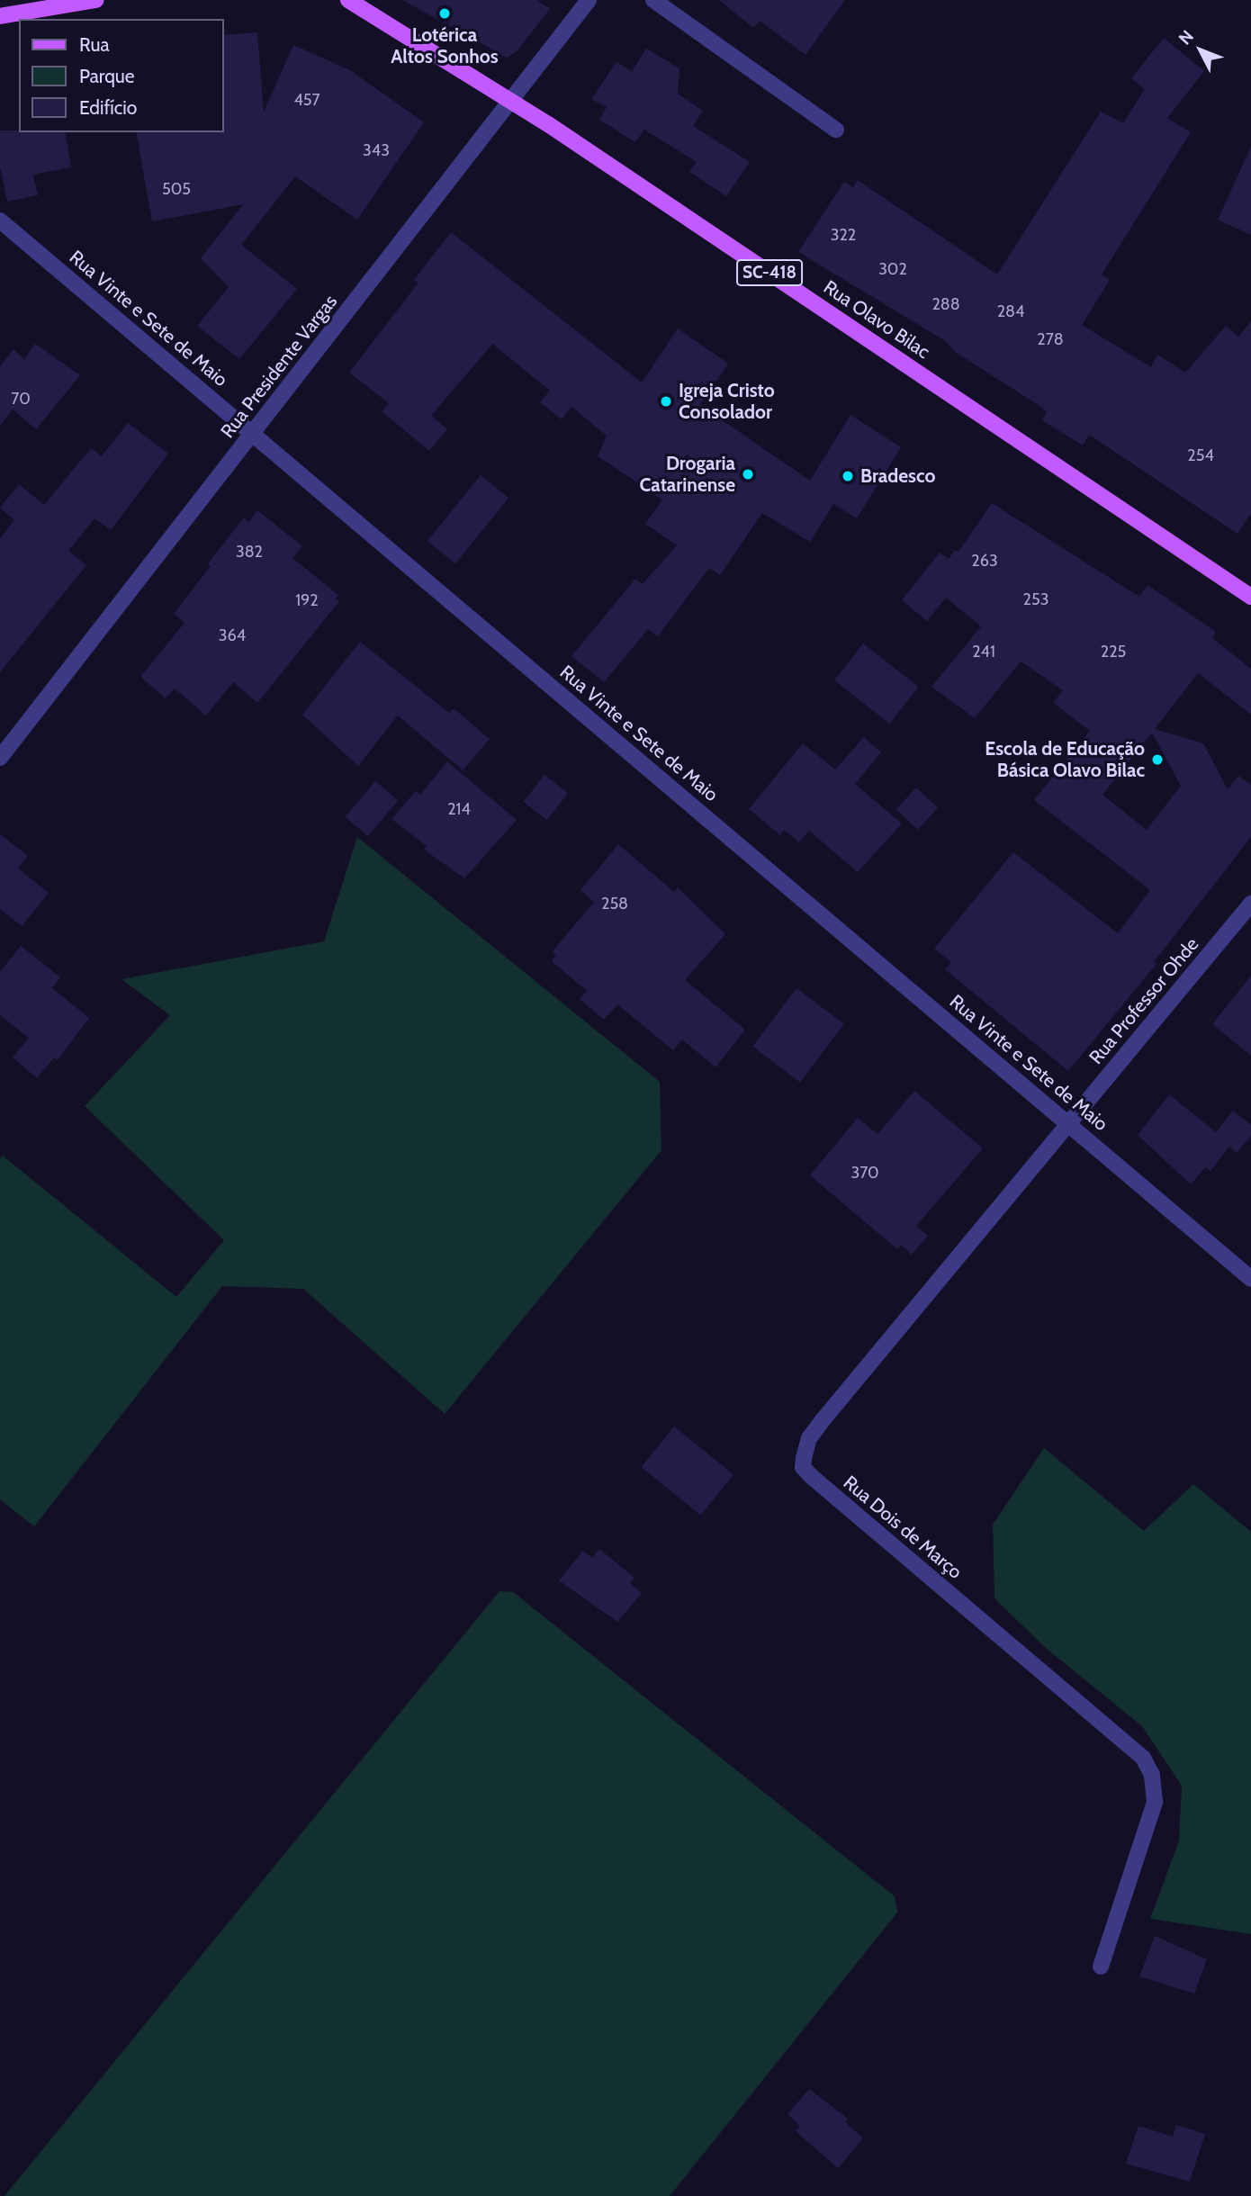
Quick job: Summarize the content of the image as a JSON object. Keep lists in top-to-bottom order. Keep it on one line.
{"streets":{"main road":["SC-418","Rua Olavo Bilac"],"street":["Rua Vinte e Sete de Maio","Rua Presidente Vargas","Rua Professor Ohde","Rua Dois de Março"]},"crossings":[["Rua Vinte e Sete de Maio","Rua Presidente Vargas"],["Rua Vinte e Sete de Maio","Rua Professor Ohde"],["Rua Vinte e Sete de Maio","Rua Dois de Março"],["Rua Olavo Bilac","Rua Presidente Vargas"],["Rua Professor Ohde","Rua Dois de Março"]],"places":["Lotérica Altos Sonhos","Igreja Cristo Consolador","Drogaria Catarinense","Bradesco","Escola de Educação Básica Olavo Bilac"],"house_numbers":["457","343","505","322","302","288","284","278","70","254","382","263","253","192","364","241","225","214","258","370"],"legend":["Rua","Parque","Edifício"],"north":"top left"}
